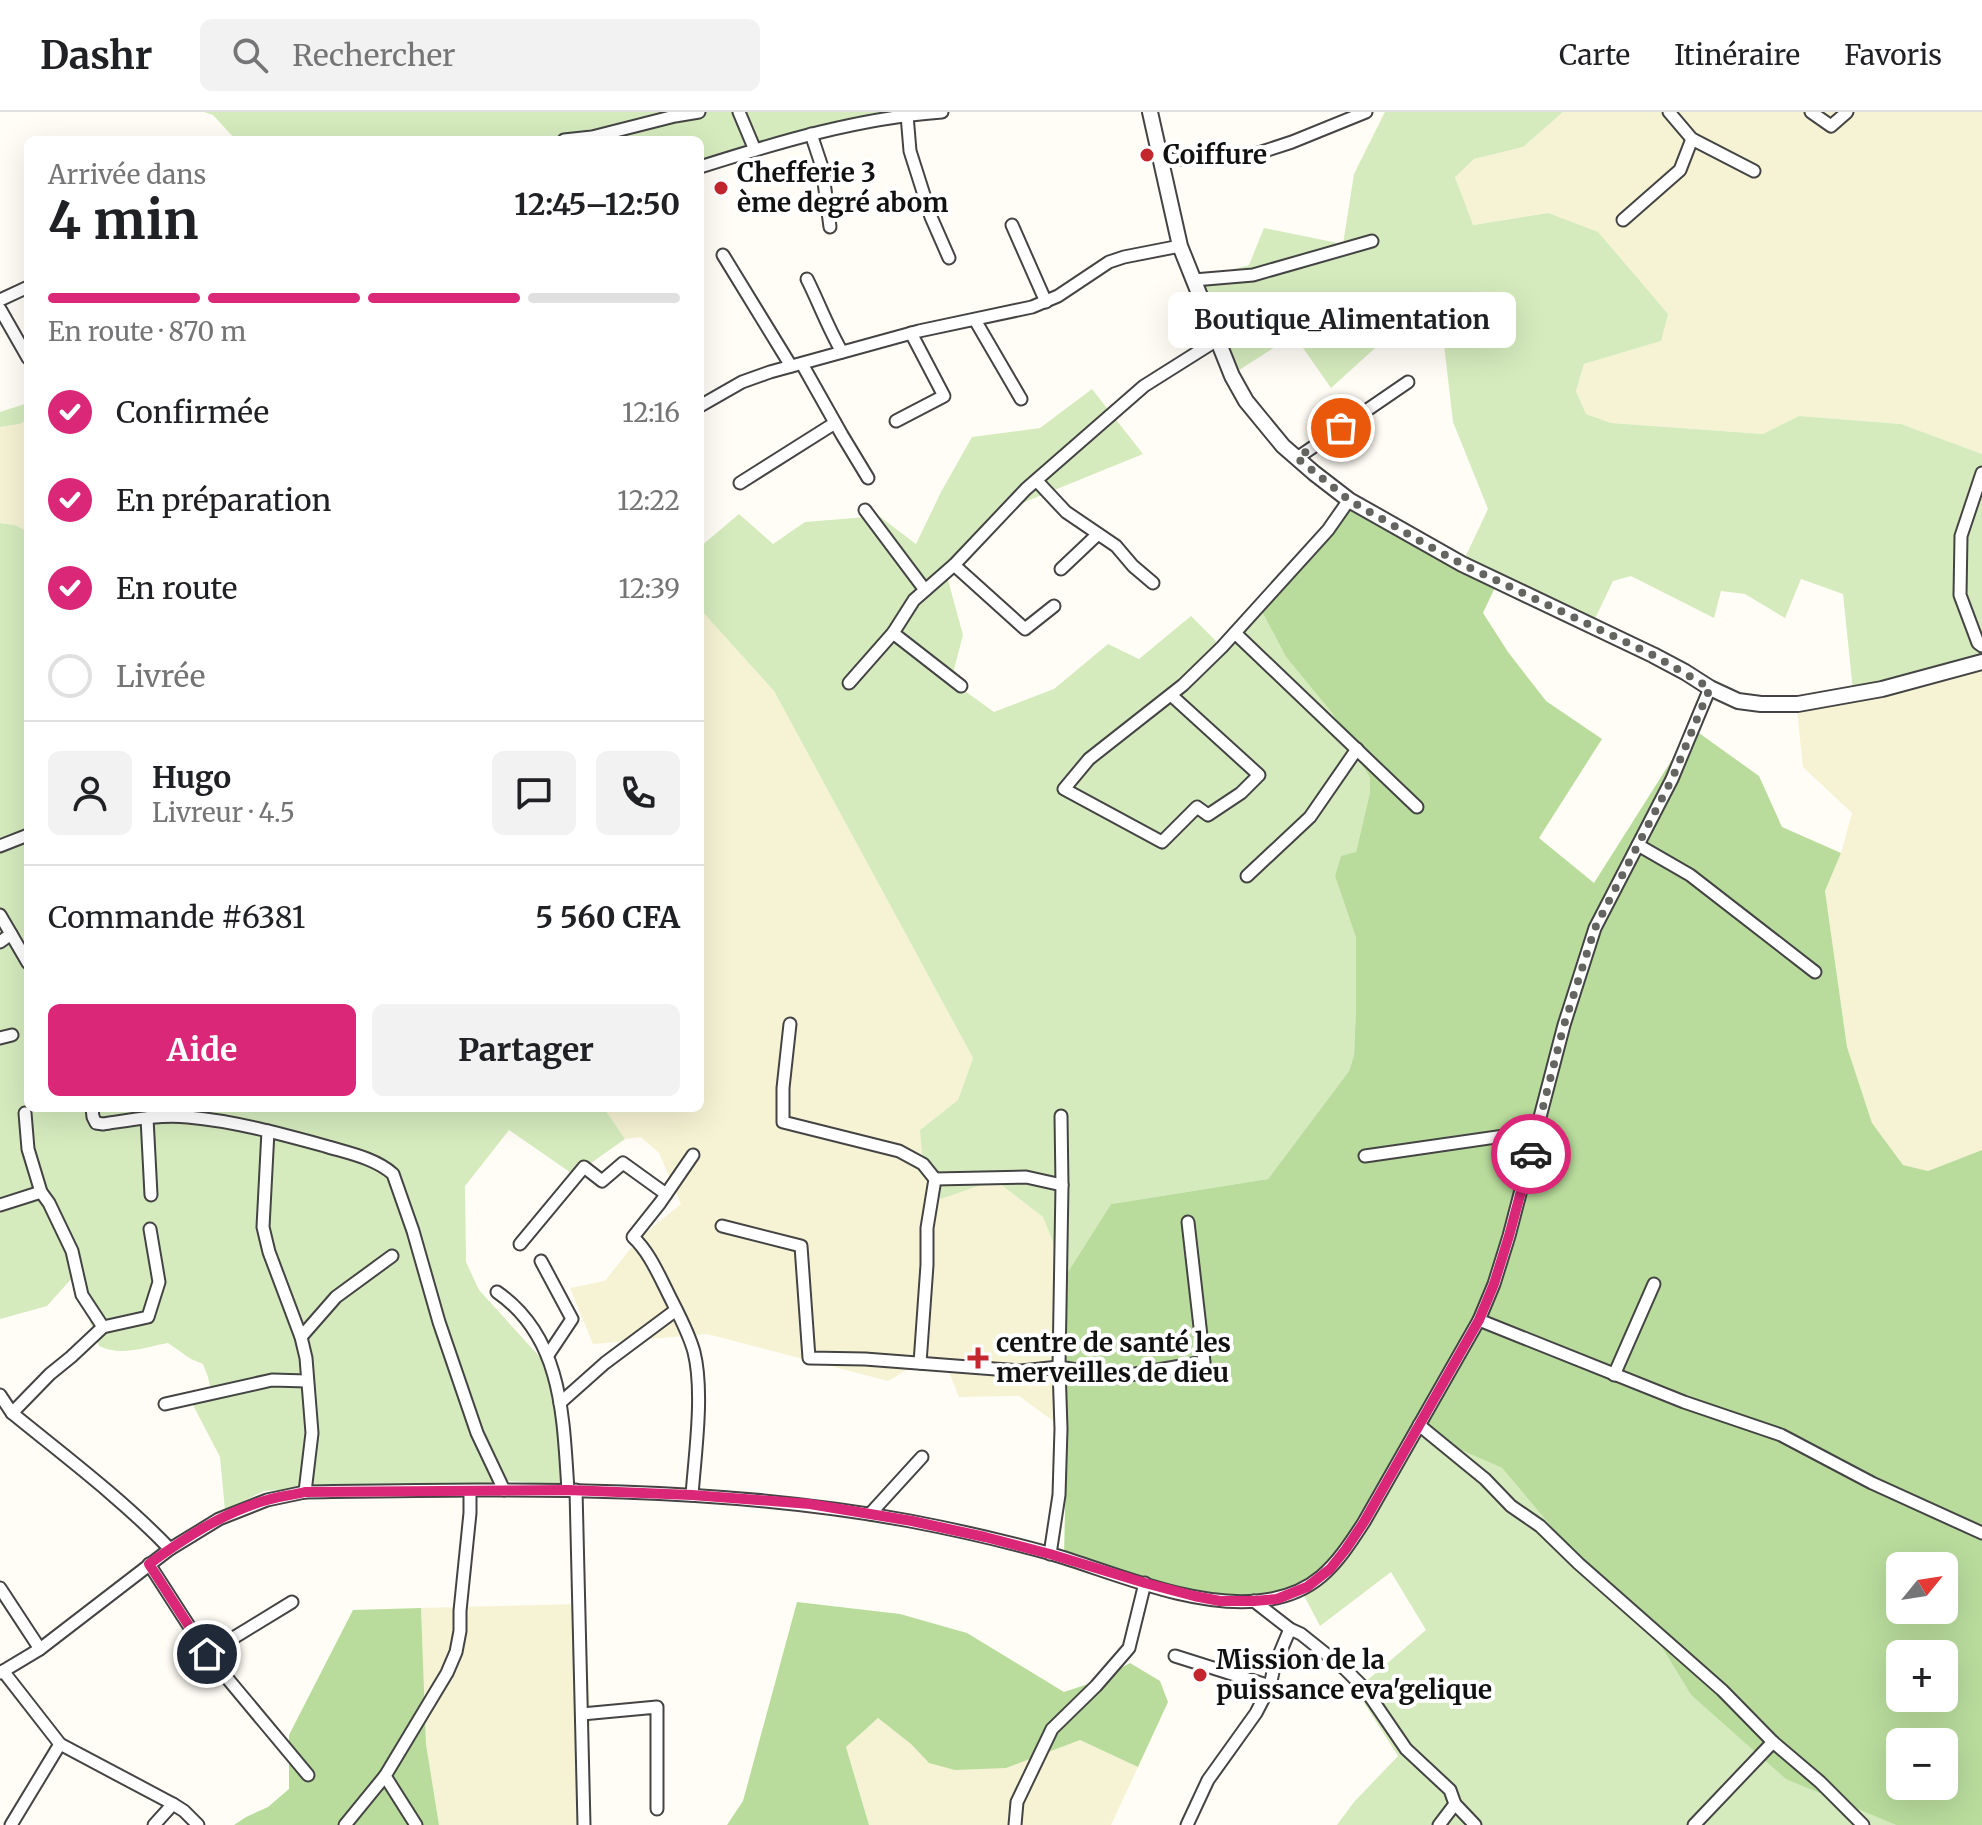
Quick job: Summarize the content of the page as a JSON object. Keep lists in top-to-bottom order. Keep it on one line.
{"places":{"other":["Coiffure","Chefferie 3 ème degré abom","Boutique_Alimentation","Mission de la puissance eva'gelique"],"health":["centre de santé les merveilles de dieu"]},"north":"top right","page":{"header":"Dashr","search":"Rechercher","nav":["Carte","Itinéraire","Favoris"],"heading":["4 min","Arrivée dans","12:45–12:50"],"panel":["Hugo","Livreur · 4.5","Commande #6381","5 560 CFA"],"bar":"En route · 870 m","bubble":"Boutique_Alimentation","list":[["Confirmée","12:16"],["En préparation","12:22"],["En route","12:39"],"Livrée"],"buttons":["Aide","Partager"],"map_buttons":["+","−"]}}
